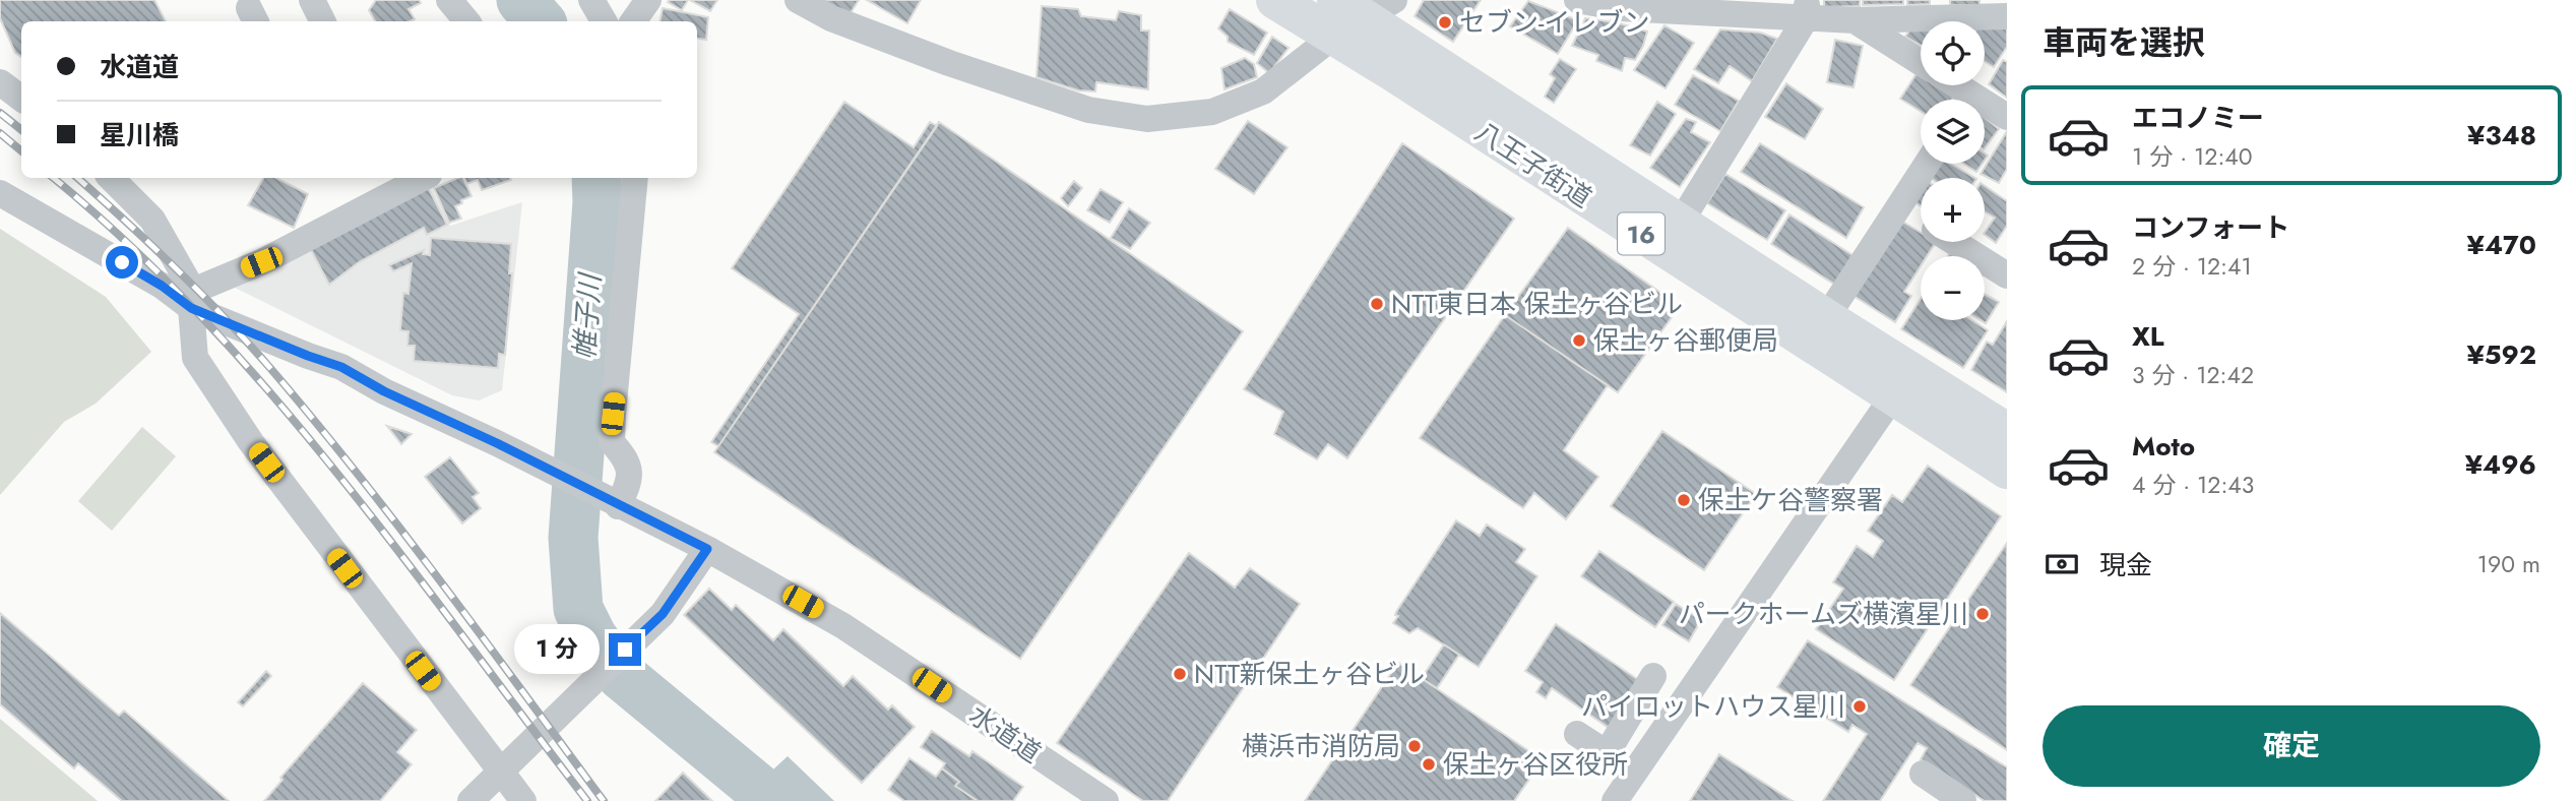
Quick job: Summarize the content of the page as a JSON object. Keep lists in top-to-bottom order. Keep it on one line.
{"streets":{"highway":["八王子街道","16"],"street":["水道道"]},"water":["帷子川"],"places":["セブン-イレブン","NTT東日本 保土ヶ谷ビル","保土ヶ谷郵便局","保土ケ谷警察署","パークホームズ横濱星川","NTT新保土ヶ谷ビル","パイロットハウス星川","横浜市消防局","保土ヶ谷区役所"],"page":{"heading":"車両を選択","map_buttons":["+","−"],"banner":["水道道","星川橋"],"list":[{"name":"エコノミー","note":"1 分 · 12:40","value":"¥348"},{"name":"コンフォート","note":"2 分 · 12:41","value":"¥470"},{"name":"XL","note":"3 分 · 12:42","value":"¥592"},{"name":"Moto","note":"4 分 · 12:43","value":"¥496"}],"pay":["現金","190 m"],"bubble":"1 分","buttons":"確定"}}
